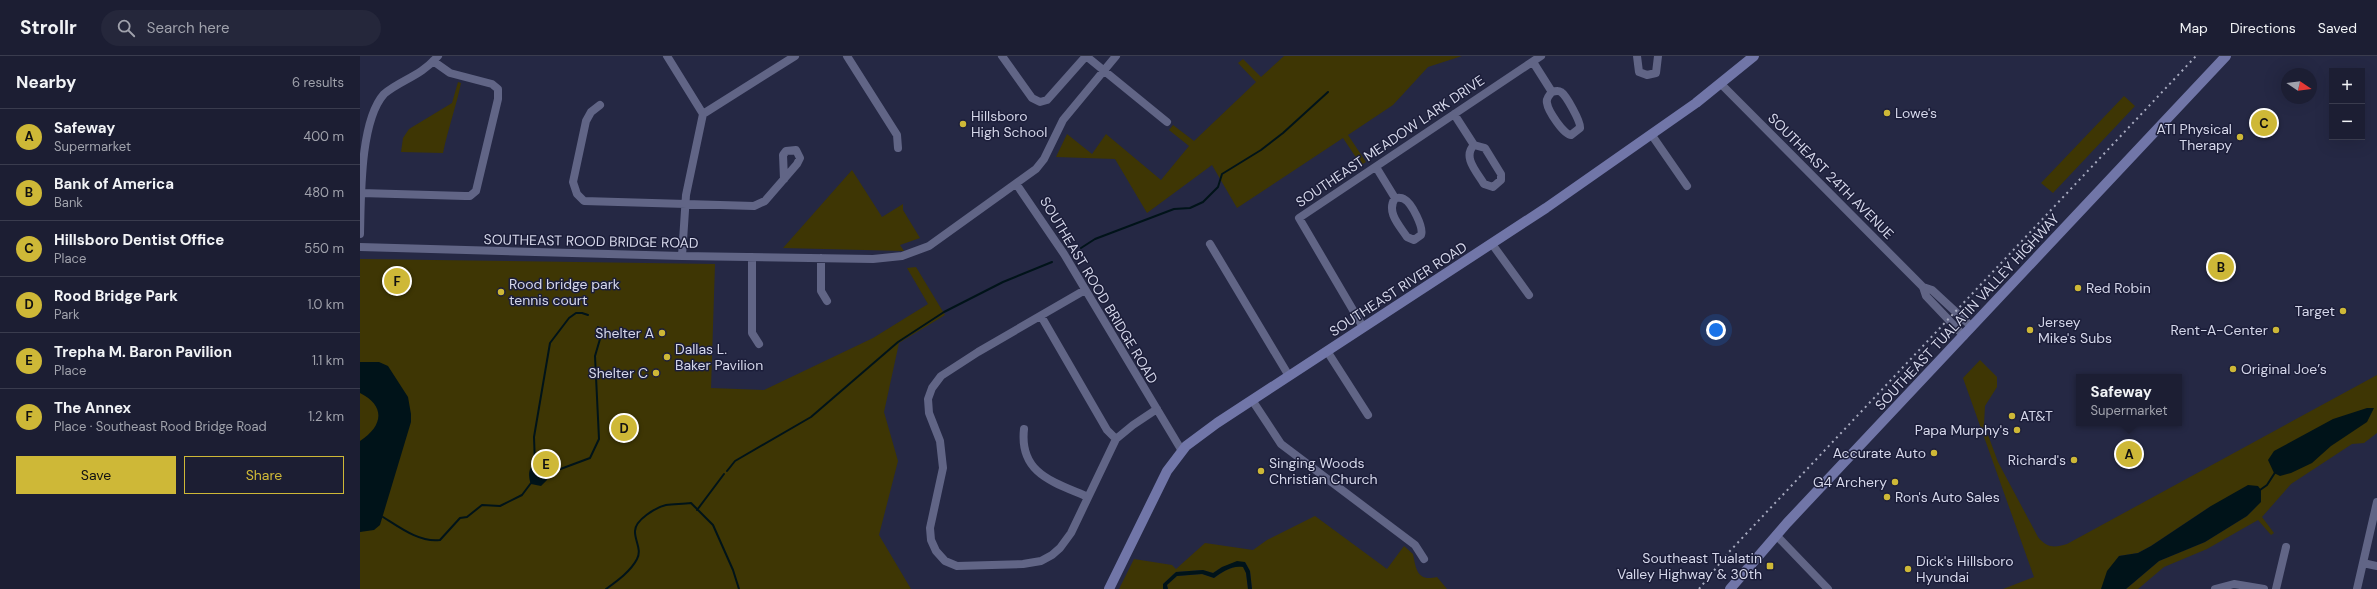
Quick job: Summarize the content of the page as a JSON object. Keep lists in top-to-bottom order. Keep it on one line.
{"streets":{"main road":["SOUTHEAST RIVER ROAD","SOUTHEAST TUALATIN VALLEY HIGHWAY"],"street":["SOUTHEAST MEADOW LARK DRIVE","SOUTHEAST 24TH AVENUE","SOUTHEAST ROOD BRIDGE ROAD"]},"crossings":[["SOUTHEAST MEADOW LARK DRIVE","SOUTHEAST RIVER ROAD"],["SOUTHEAST 24TH AVENUE","SOUTHEAST RIVER ROAD"],["SOUTHEAST 24TH AVENUE","SOUTHEAST TUALATIN VALLEY HIGHWAY"],["SOUTHEAST ROOD BRIDGE ROAD","SOUTHEAST RIVER ROAD"]],"places":{"other":["Lowe's","Hillsboro High School","ATI Physical Therapy","Red Robin","Rood bridge park tennis court","Target","Jersey Mike's Subs","Rent-A-Center","Shelter A","Dallas L. Baker Pavilion","Original Joe’s","Shelter C","AT&T","Papa Murphy's","Accurate Auto","Richard's","Singing Woods Christian Church","G4 Archery","Ron's Auto Sales","Dick's Hillsboro Hyundai"],"transit":["Southeast Tualatin Valley Highway & 30th"]},"north":"right","page":{"header":"Strollr","search":"Search here","nav":["Map","Directions","Saved"],"heading":["Nearby","6 results"],"map_buttons":["+","−"],"list":[{"mark":"A","name":"Safeway","note":"Supermarket","value":"400 m"},{"mark":"B","name":"Bank of America","note":"Bank","value":"480 m"},{"mark":"C","name":"Hillsboro Dentist Office","note":"Place","value":"550 m"},{"mark":"D","name":"Rood Bridge Park","note":"Park","value":"1.0 km"},{"mark":"E","name":"Trepha M. Baron Pavilion","note":"Place","value":"1.1 km"},{"mark":"F","name":"The Annex","note":"Place · Southeast Rood Bridge Road","value":"1.2 km"}],"pins":["C","B","F","D","A","E"],"popup":["Safeway","Supermarket"],"buttons":["Save","Share"]}}
